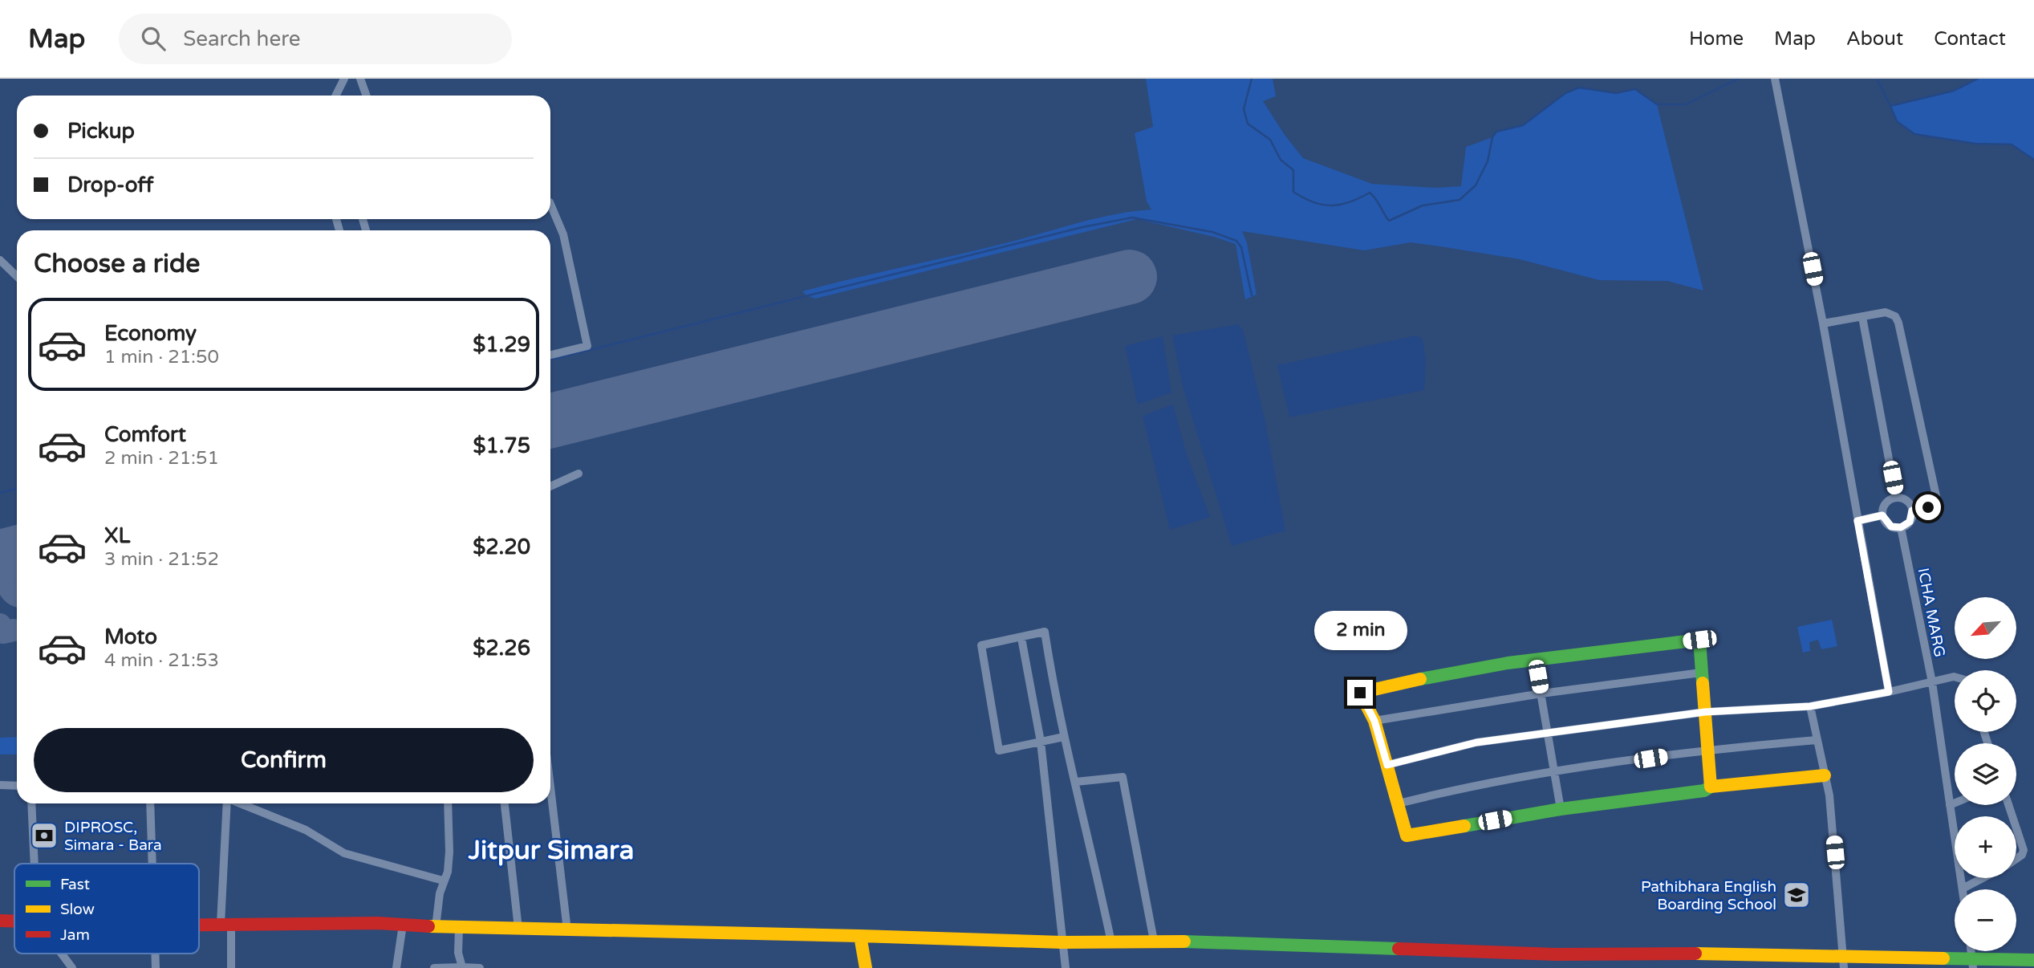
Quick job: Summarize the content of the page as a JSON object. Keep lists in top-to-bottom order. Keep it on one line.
{"streets":{"street":["ICHA MARG"]},"districts":["Jitpur Simara"],"places":{"bank":["DIPROSC, Simara - Bara"],"school or university":["Pathibhara English Boarding School"]},"legend":["Fast","Slow","Jam"],"north":"bottom left","page":{"header":"Map","search":"Search here","nav":["Home","Map","About","Contact"],"banner":["Pickup","Drop-off"],"heading":"Choose a ride","list":[{"name":"Economy","note":"1 min · 21:50","value":"$1.29"},{"name":"Comfort","note":"2 min · 21:51","value":"$1.75"},{"name":"XL","note":"3 min · 21:52","value":"$2.20"},{"name":"Moto","note":"4 min · 21:53","value":"$2.26"}],"map_buttons":["+","−"],"bubble":"2 min","buttons":"Confirm"}}
